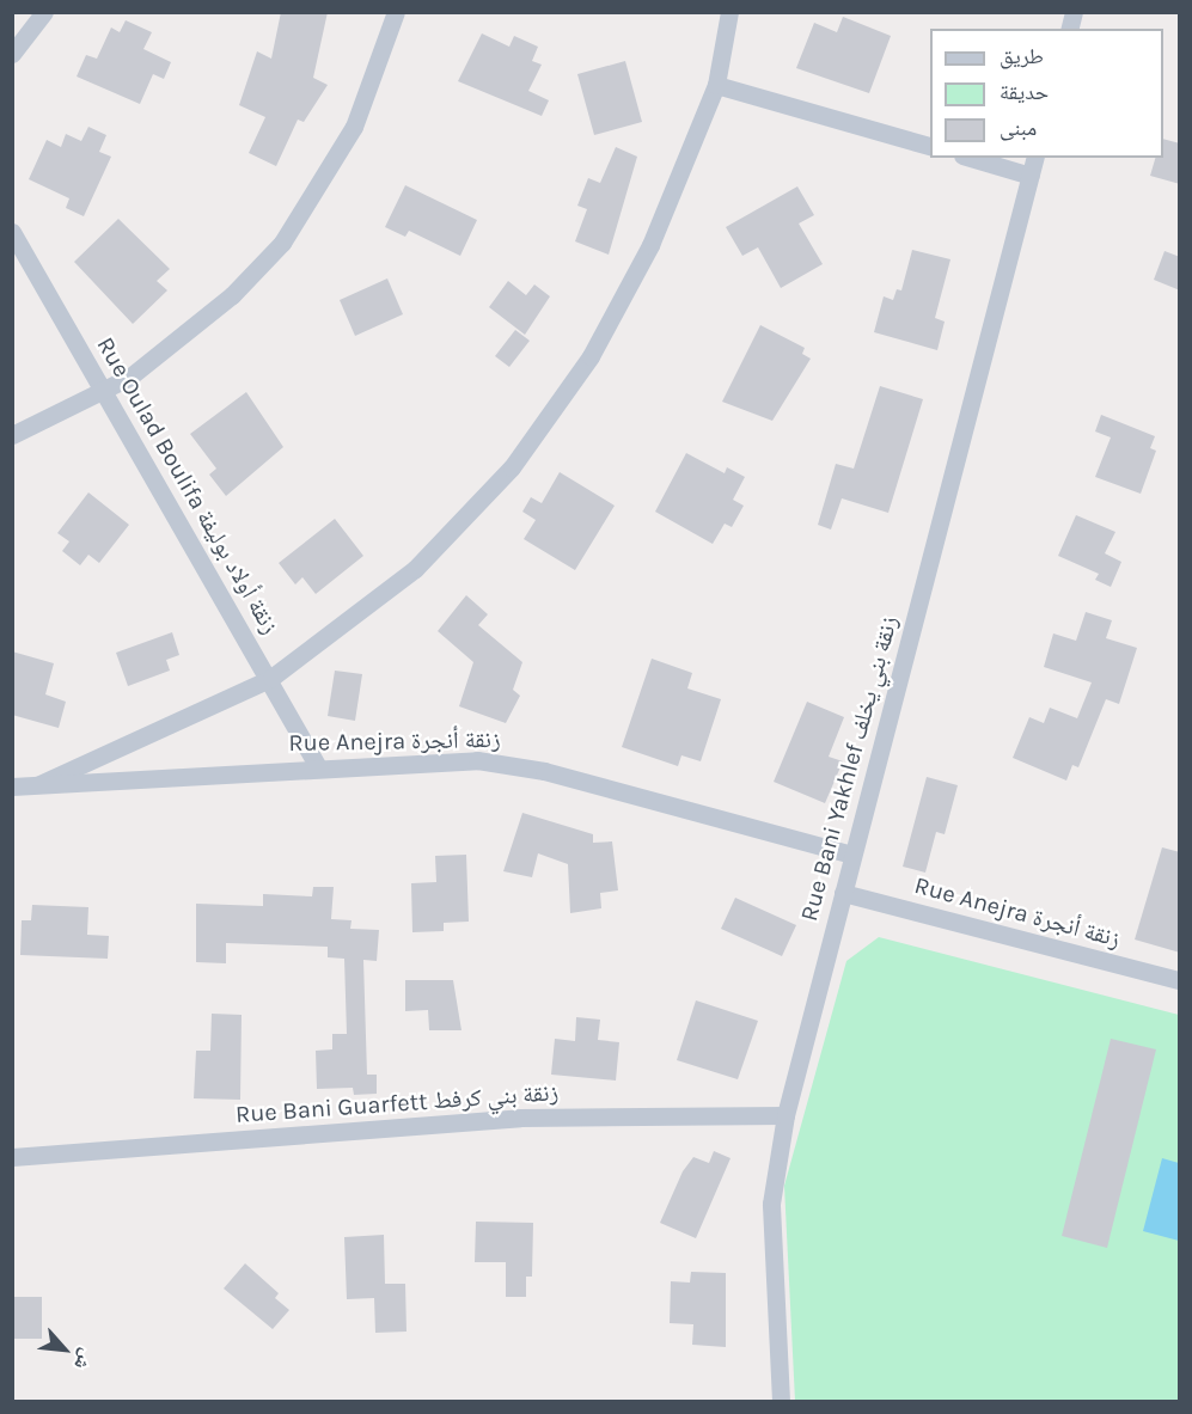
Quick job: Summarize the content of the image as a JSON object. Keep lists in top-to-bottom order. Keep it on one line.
{"streets":{"street":["Rue Oulad Boulifa زنقة أولاد بوليفة","Rue Anejra زنقة أنجرة","Rue Bani Yakhlef زنقة بني يخلف","Rue Bani Guarfett زنقة بني كرفط"]},"crossings":[["Rue Oulad Boulifa زنقة أولاد بوليفة","Rue Anejra زنقة أنجرة"],["Rue Anejra زنقة أنجرة","Rue Bani Yakhlef زنقة بني يخلف"],["Rue Bani Yakhlef زنقة بني يخلف","Rue Bani Guarfett زنقة بني كرفط"]],"legend":["طريق","حديقة","مبنى"],"north":"bottom right"}
